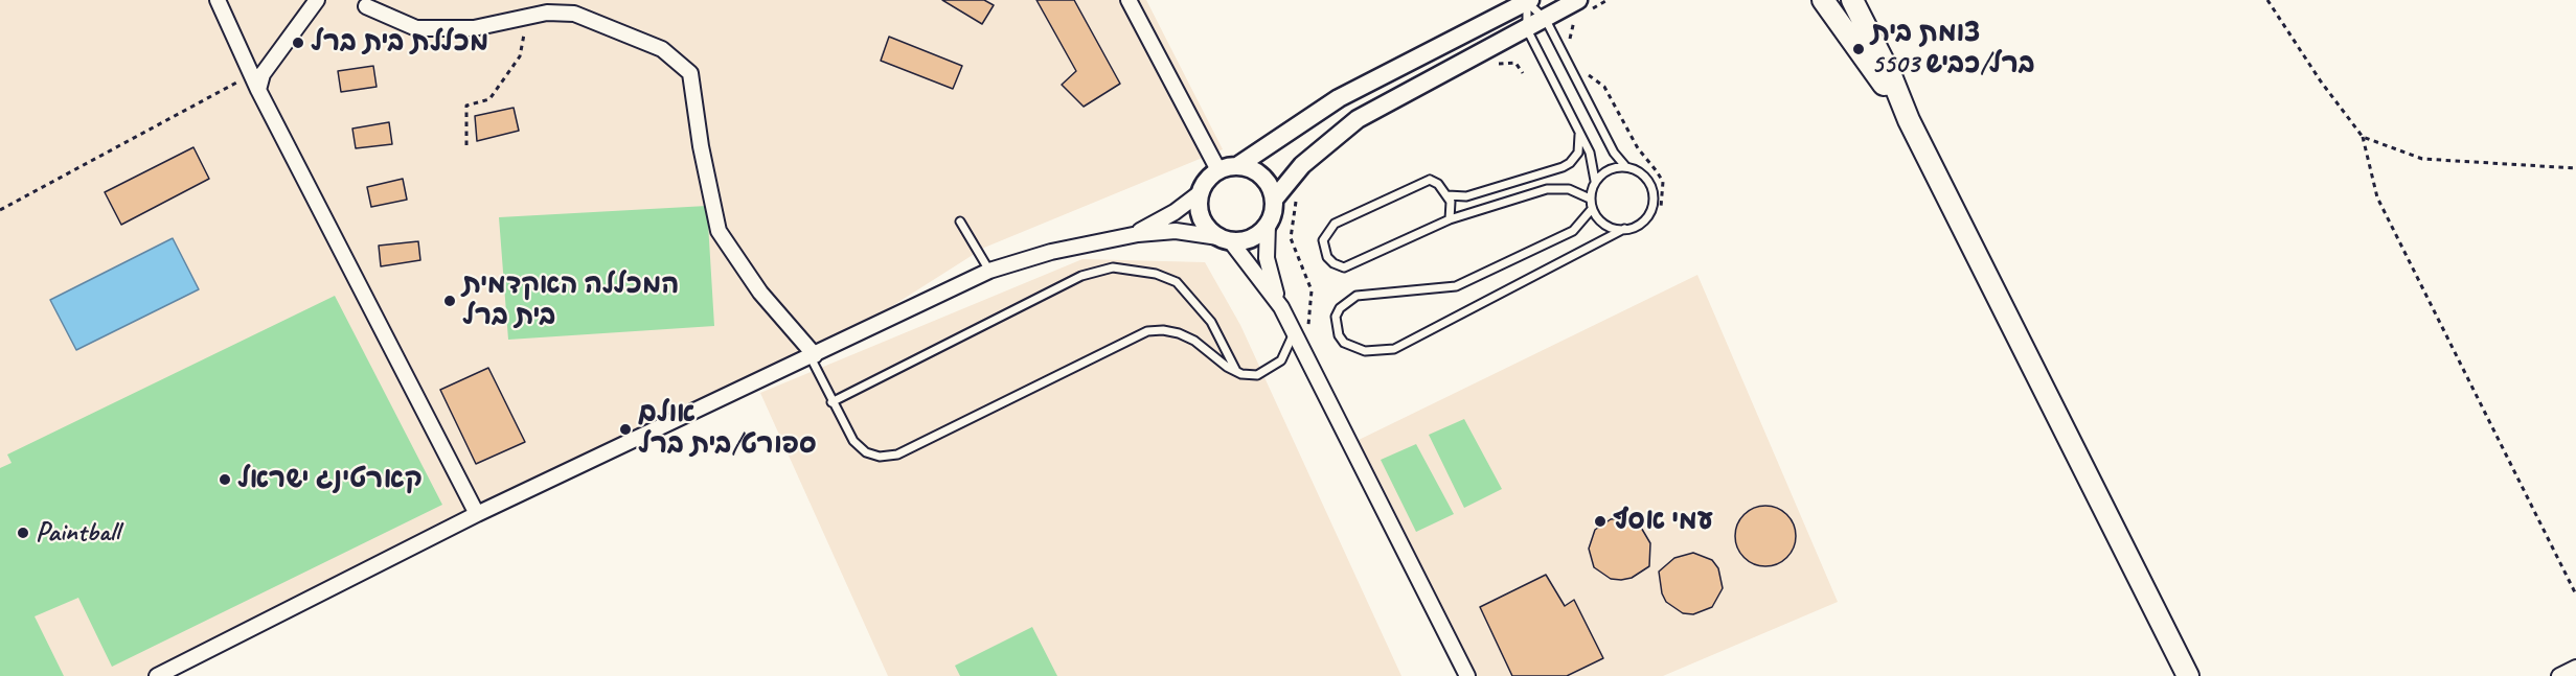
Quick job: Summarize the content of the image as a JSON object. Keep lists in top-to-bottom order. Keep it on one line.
{"places":["מכללת בית ברל","צומת בית ברל/כביש 5503","המכללה האקדמית בית ברל","אולם ספורט/בית ברל","קארטינג ישראל","עמי אסף","Paintball"]}
